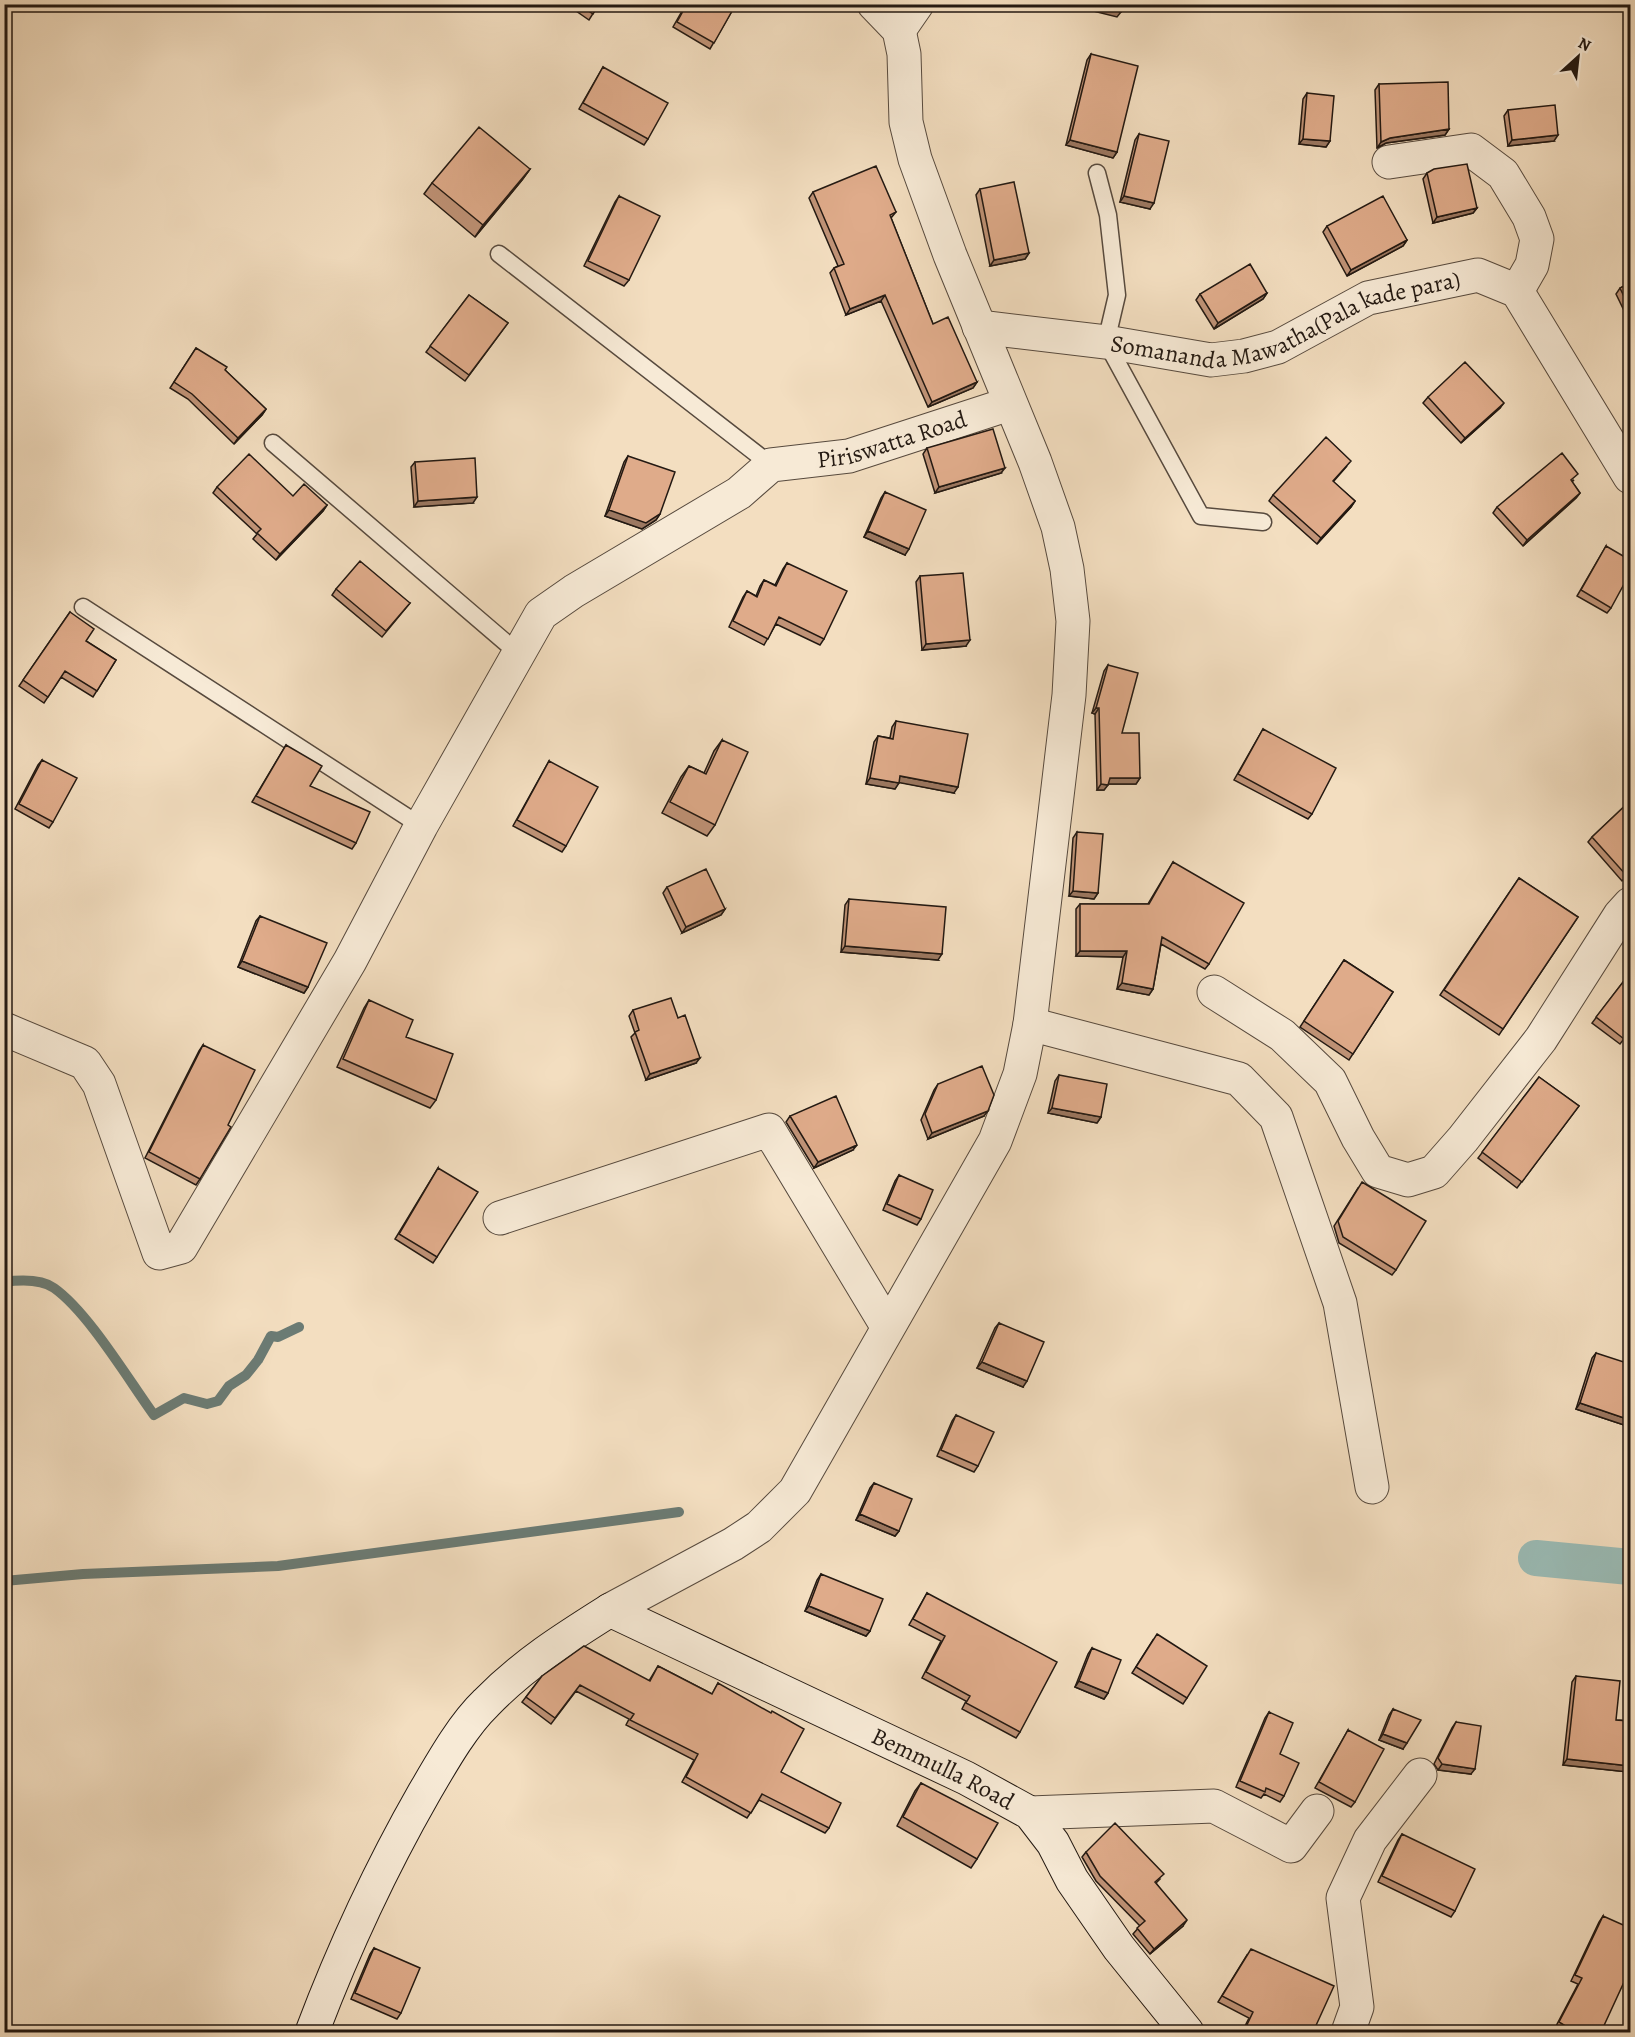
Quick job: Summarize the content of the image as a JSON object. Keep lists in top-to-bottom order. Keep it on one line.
{"streets":{"street":["Somananda Mawatha(Pala kade para)","Piriswatta Road","Bemmulla Road"]},"north":"top right"}
